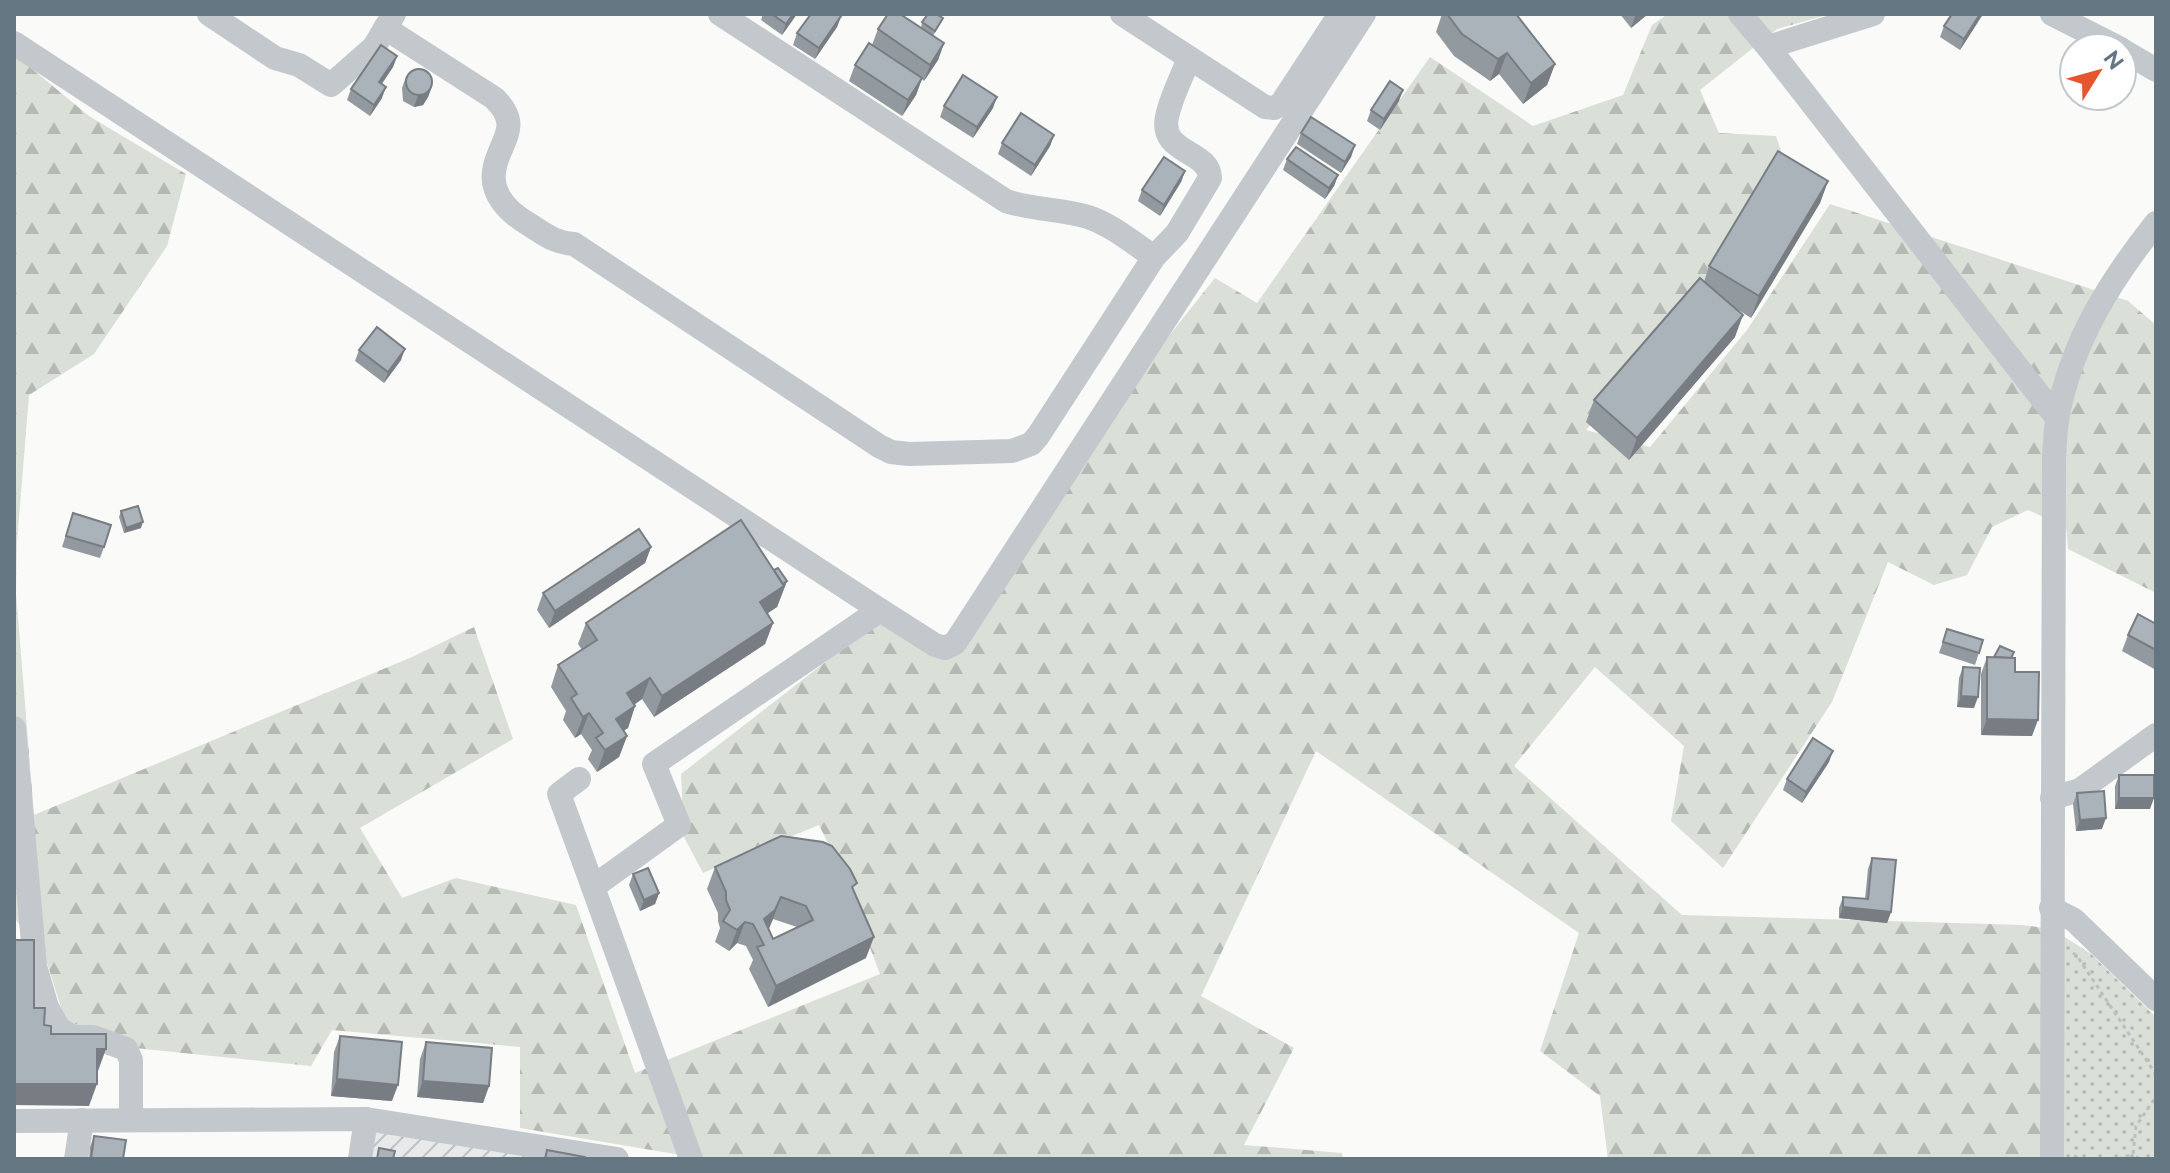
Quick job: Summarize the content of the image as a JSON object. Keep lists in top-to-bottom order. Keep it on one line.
{"north":"top right"}
